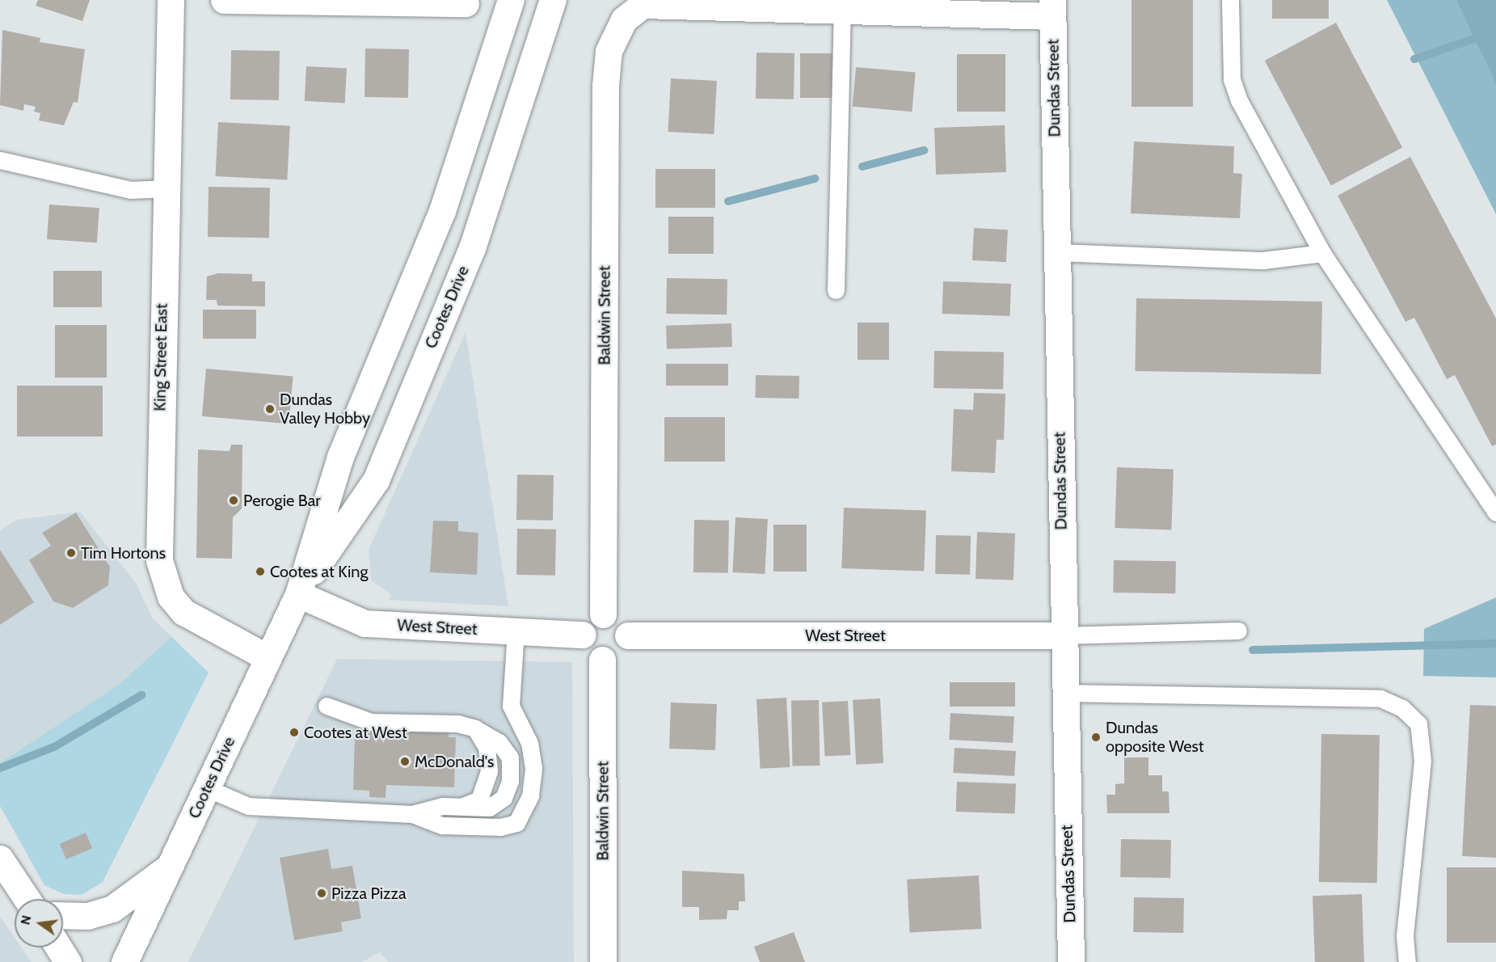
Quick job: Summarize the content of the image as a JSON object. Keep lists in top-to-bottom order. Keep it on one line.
{"streets":{"street":["Dundas Street","Cootes Drive","Baldwin Street","King Street East","West Street"]},"crossings":[["Dundas Street","West Street"],["Cootes Drive","King Street East"],["Cootes Drive","West Street"],["Baldwin Street","West Street"]],"places":["Dundas Valley Hobby","Perogie Bar","Tim Hortons","Cootes at King","Cootes at West","Dundas opposite West","McDonald's","Pizza Pizza"],"north":"left"}
